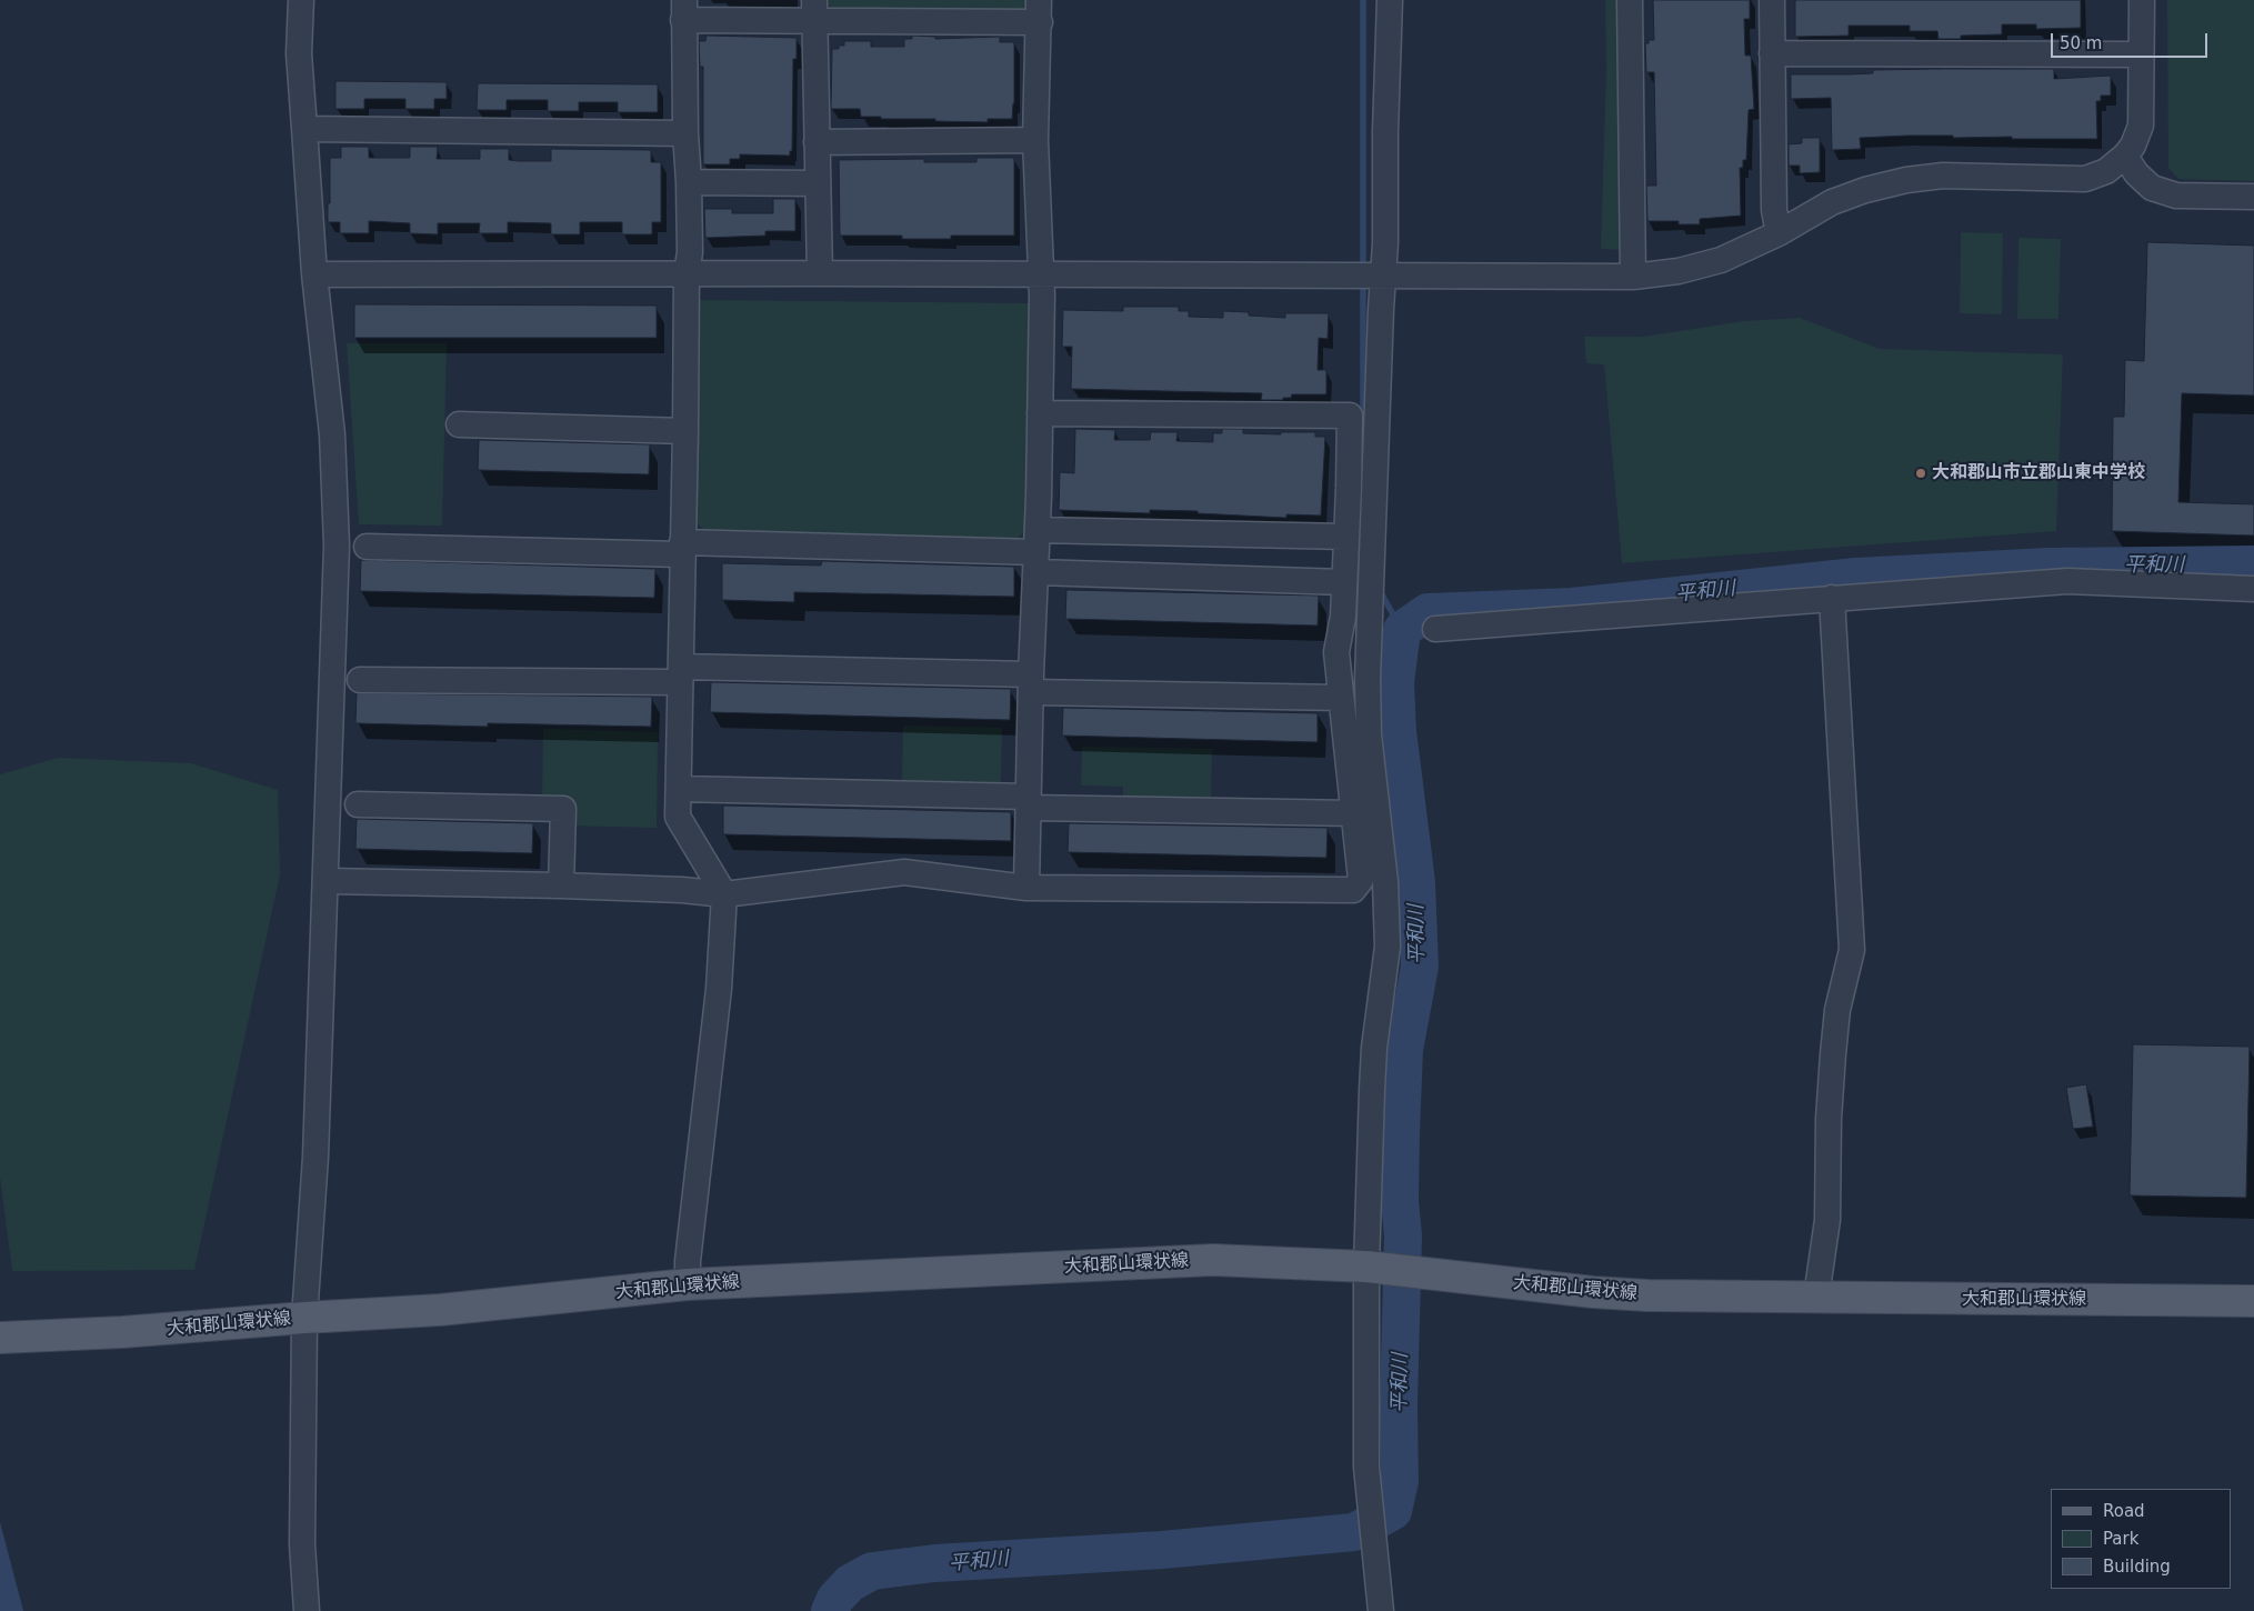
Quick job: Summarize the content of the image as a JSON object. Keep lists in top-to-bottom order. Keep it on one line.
{"streets":{"main road":["大和郡山環状線"]},"water":["平和川"],"places":["大和郡山市立郡山東中学校"],"legend":["Road","Park","Building"],"scale_bar":"50 m"}
